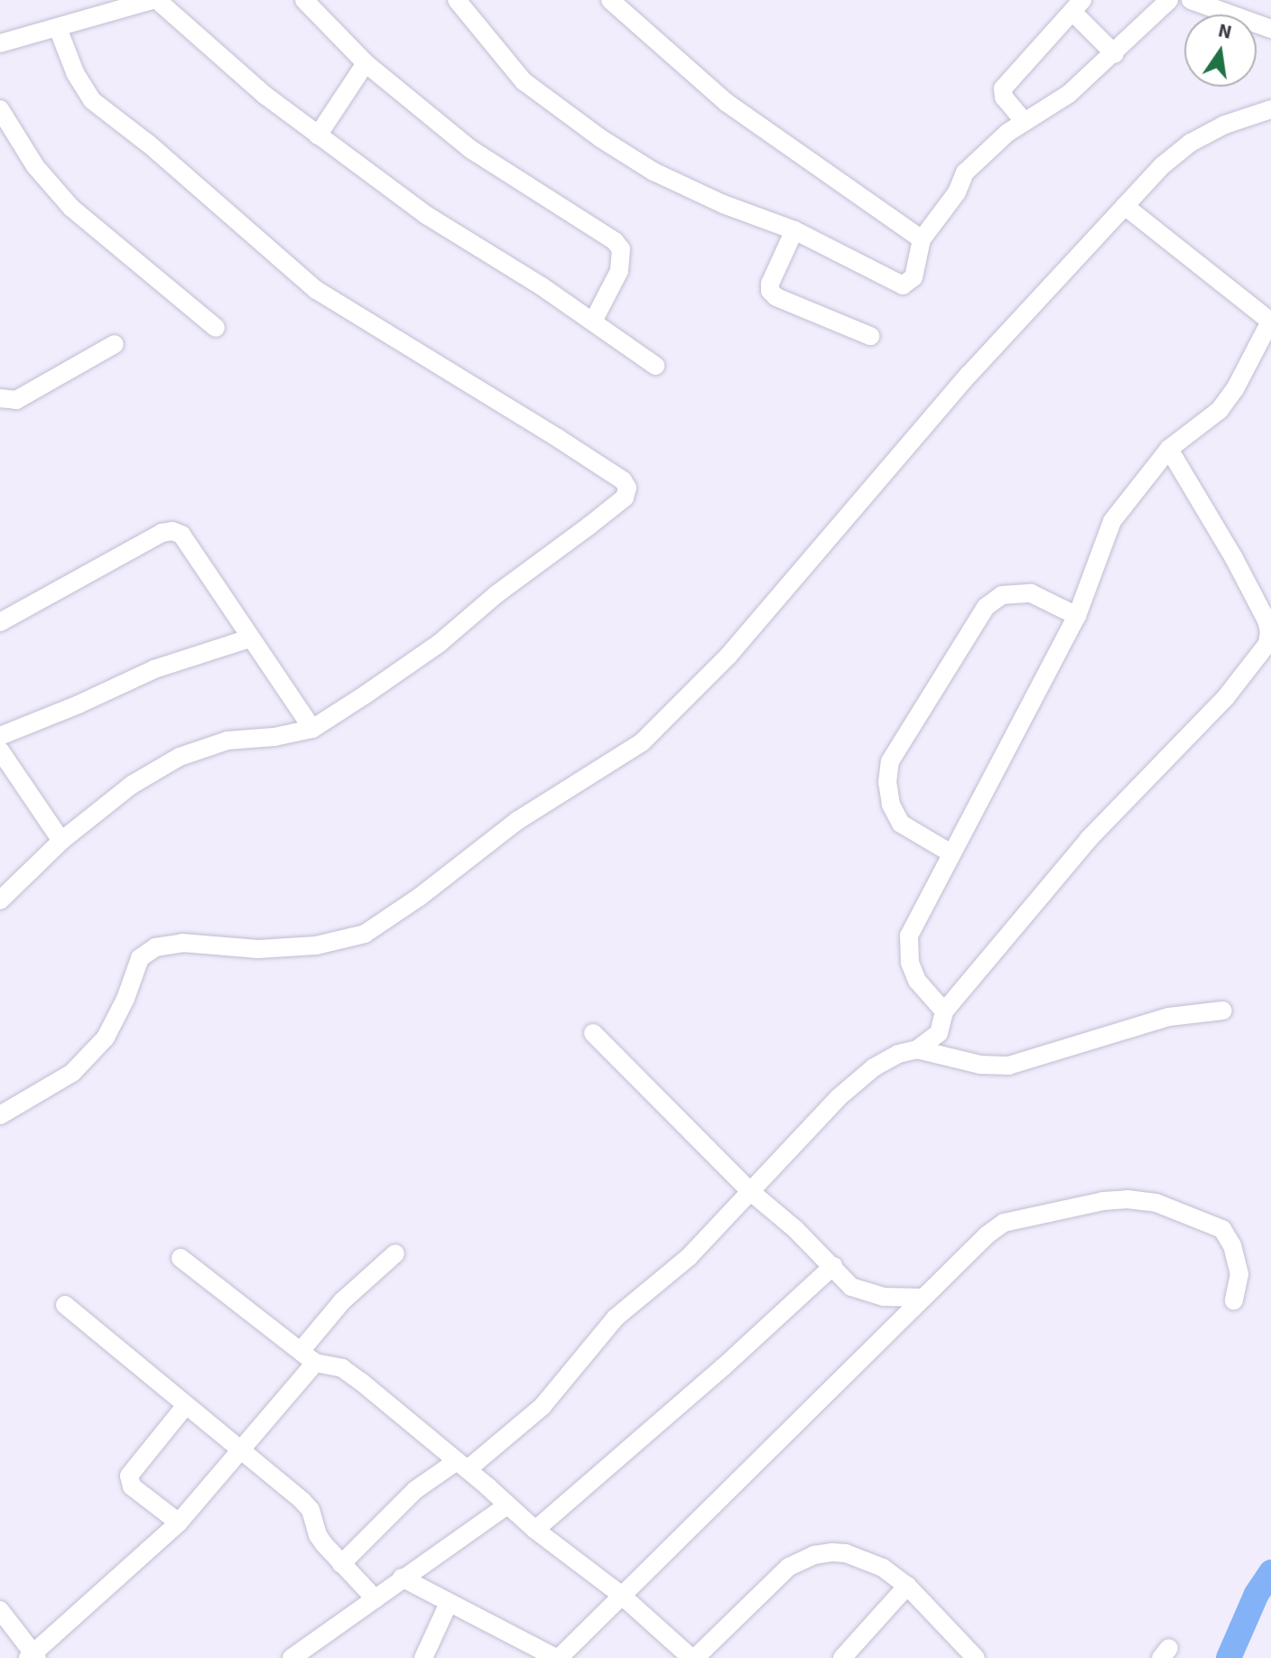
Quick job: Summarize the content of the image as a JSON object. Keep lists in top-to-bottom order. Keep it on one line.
{"north":"top"}
